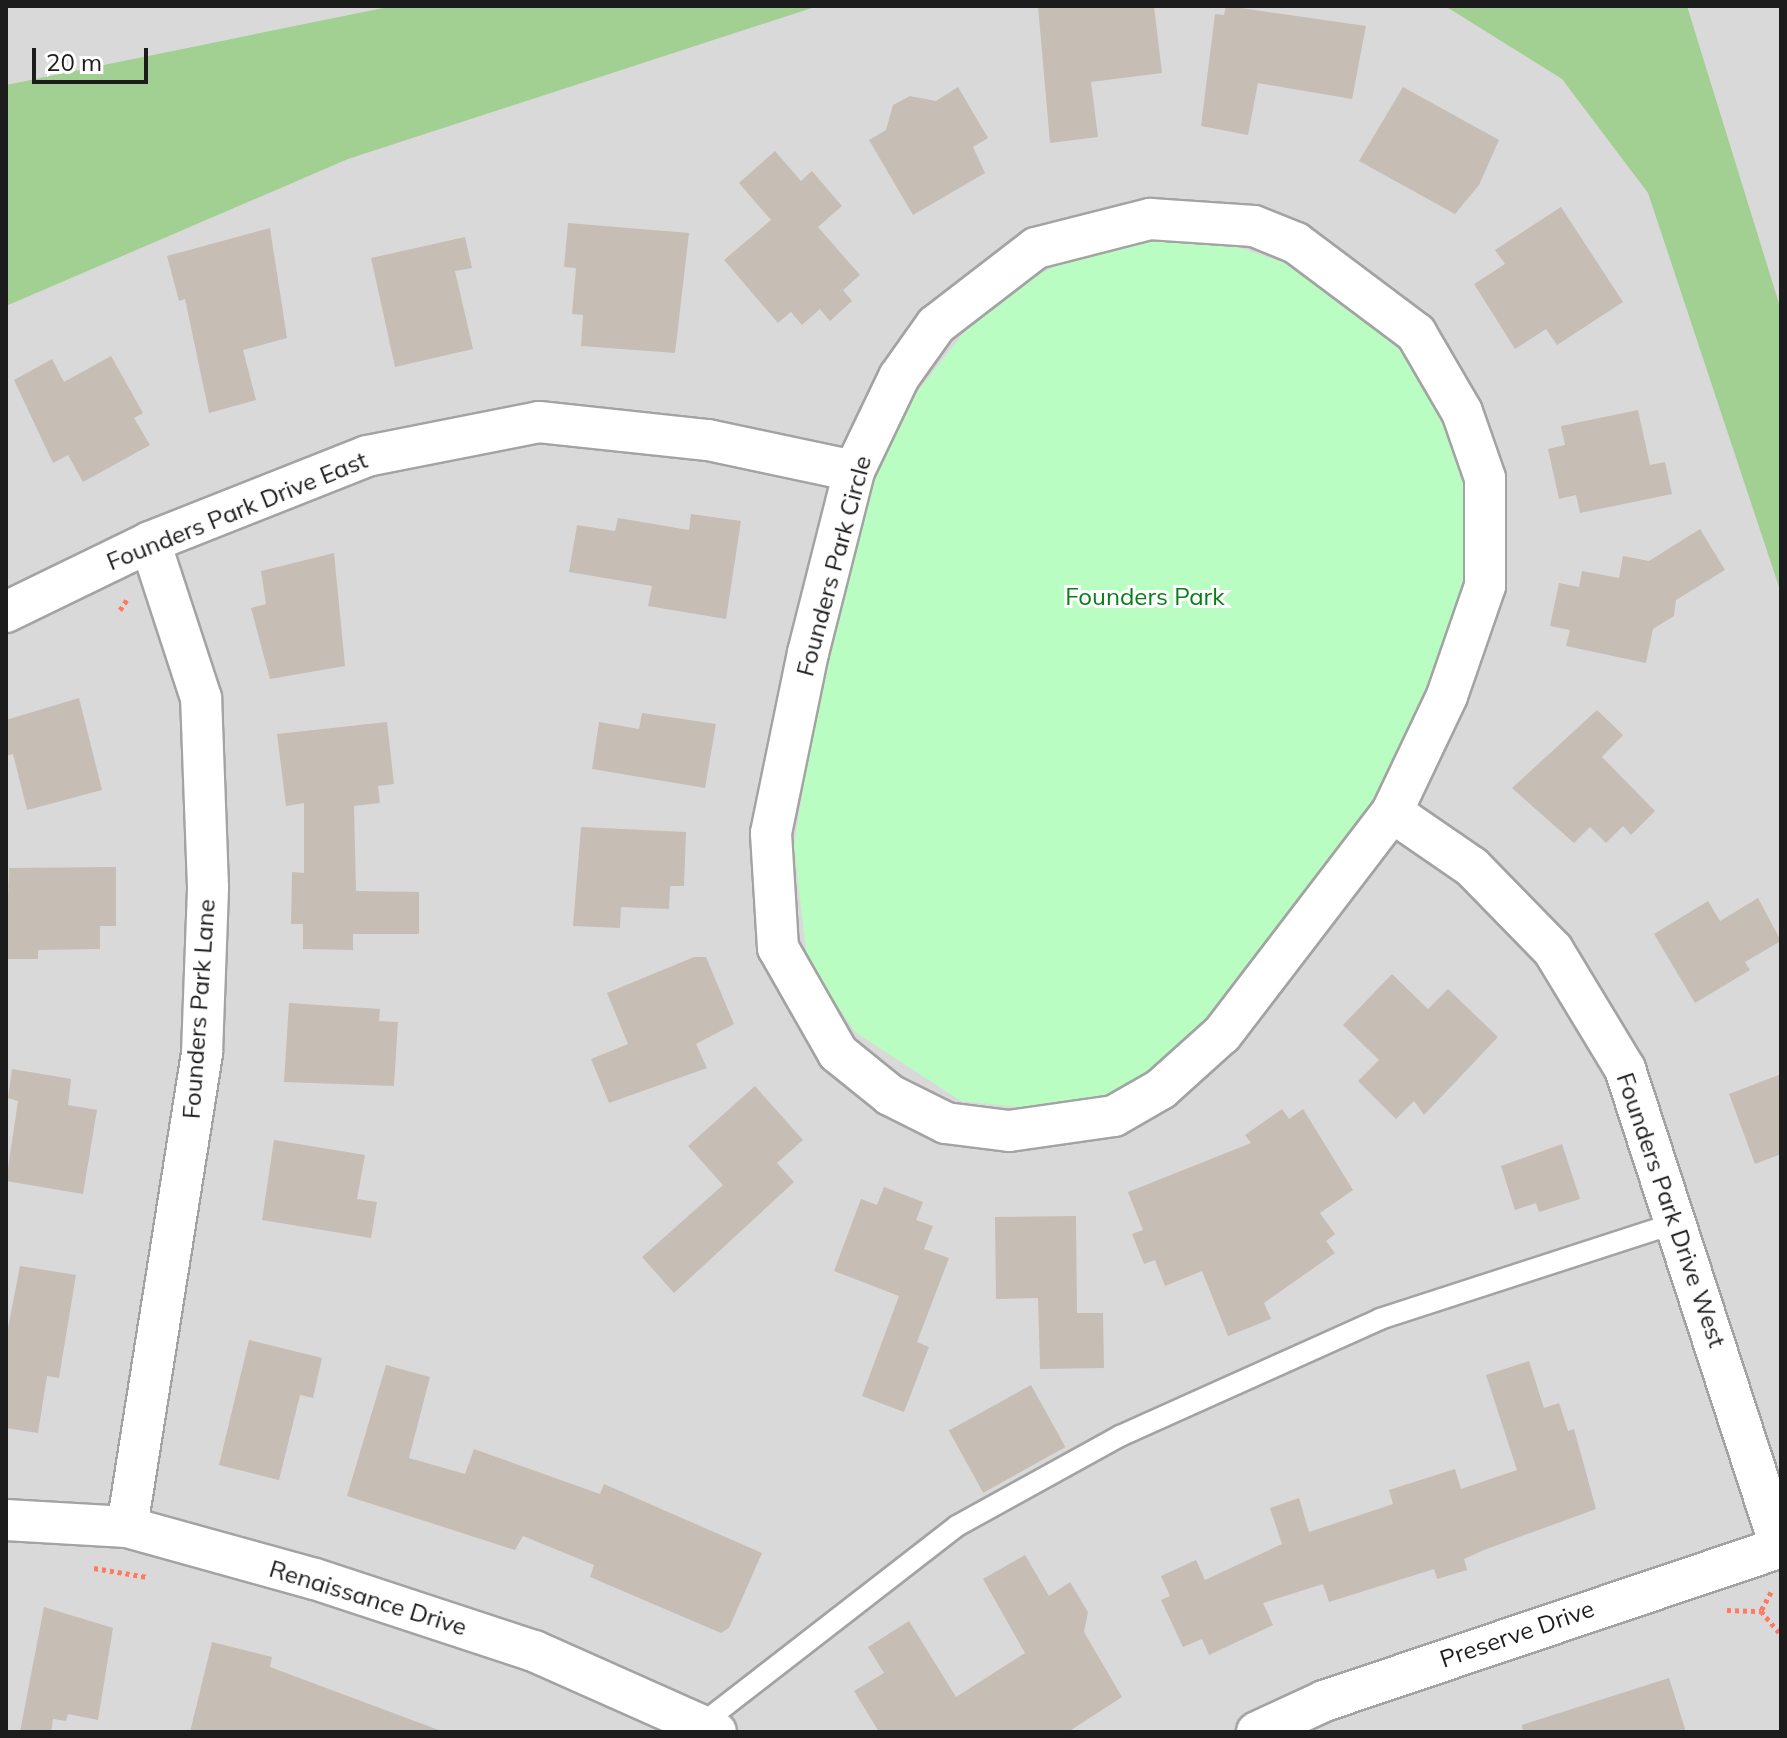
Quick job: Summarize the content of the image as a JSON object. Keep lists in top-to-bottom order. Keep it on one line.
{"streets":{"street":["Founders Park Drive East","Founders Park Circle","Founders Park Lane","Founders Park Drive West","Renaissance Drive","Preserve Drive"]},"crossings":[["Founders Park Drive East","Founders Park Circle"],["Founders Park Drive East","Founders Park Lane"],["Founders Park Circle","Founders Park Drive West"],["Founders Park Lane","Renaissance Drive"],["Founders Park Drive West","Preserve Drive"]],"parks":["Founders Park"],"scale_bar":"20 m"}
